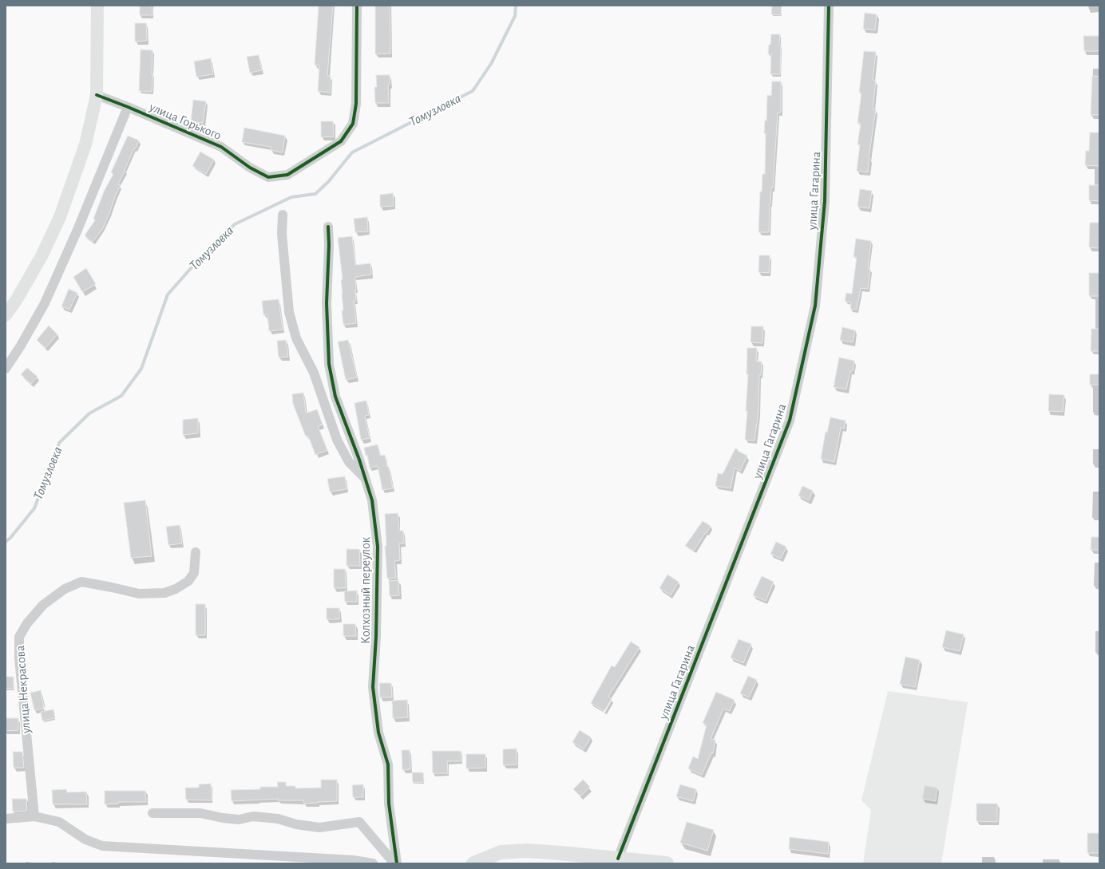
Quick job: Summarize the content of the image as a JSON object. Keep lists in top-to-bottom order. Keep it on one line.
{"streets":{"street":["улица Горького","улица Гагарина","Колхозный переулок","улица Некрасова"]},"water":["Томузловка"]}
